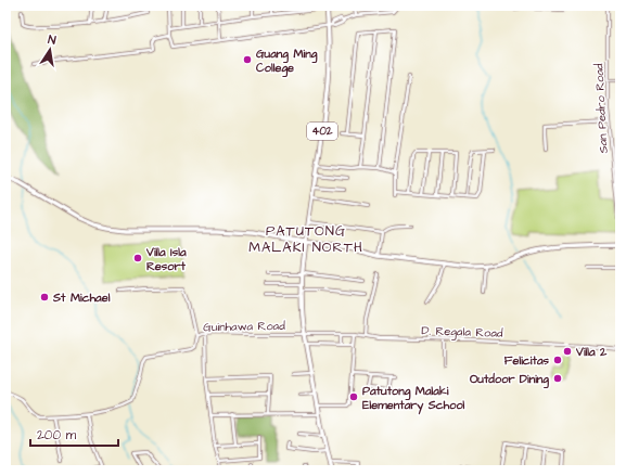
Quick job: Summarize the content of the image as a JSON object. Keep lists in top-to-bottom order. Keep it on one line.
{"streets":{"main road":["402"],"street":["San Pedro Road","Guinhawa Road","D. Regala Road"]},"crossings":[["402","Guinhawa Road"],["402","D. Regala Road"],["Guinhawa Road","D. Regala Road"]],"districts":["PATUTONG MALAKI NORTH"],"places":["Guang Ming College","Villa Isla Resort","St Michael","Villa 2","Felicitas","Outdoor Dining","Patutong Malaki Elementary School"],"scale_bar":"200 m","north":"top"}
